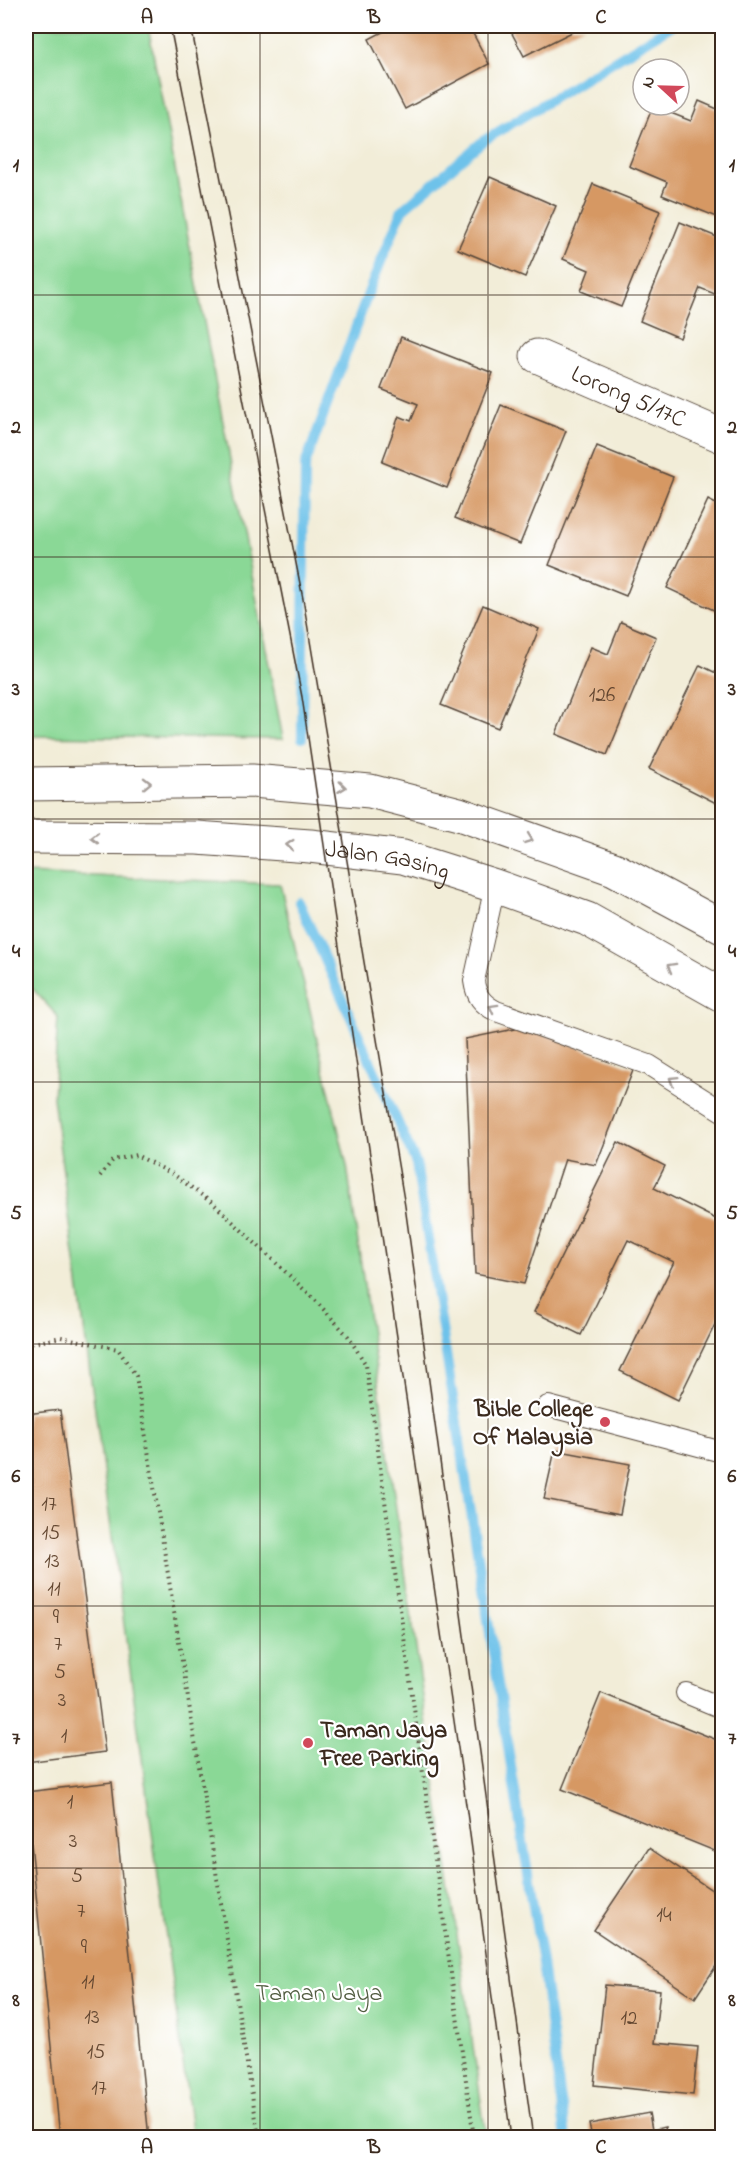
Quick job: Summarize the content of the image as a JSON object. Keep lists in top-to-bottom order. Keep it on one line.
{"streets":{"main road":["Lorong 5/17C","Jalan Gasing"]},"parks":["Taman Jaya"],"places":["Bible College Of Malaysia","Taman Jaya Free Parking"],"house_numbers":["126","17","15","13","11","9","7","5","3","1","1","3","5","7","14","9","11","13","12","15","17"],"north":"left","grid":{"columns":["A","B","C"],"rows":["1","2","3","4","5","6","7","8"]}}
